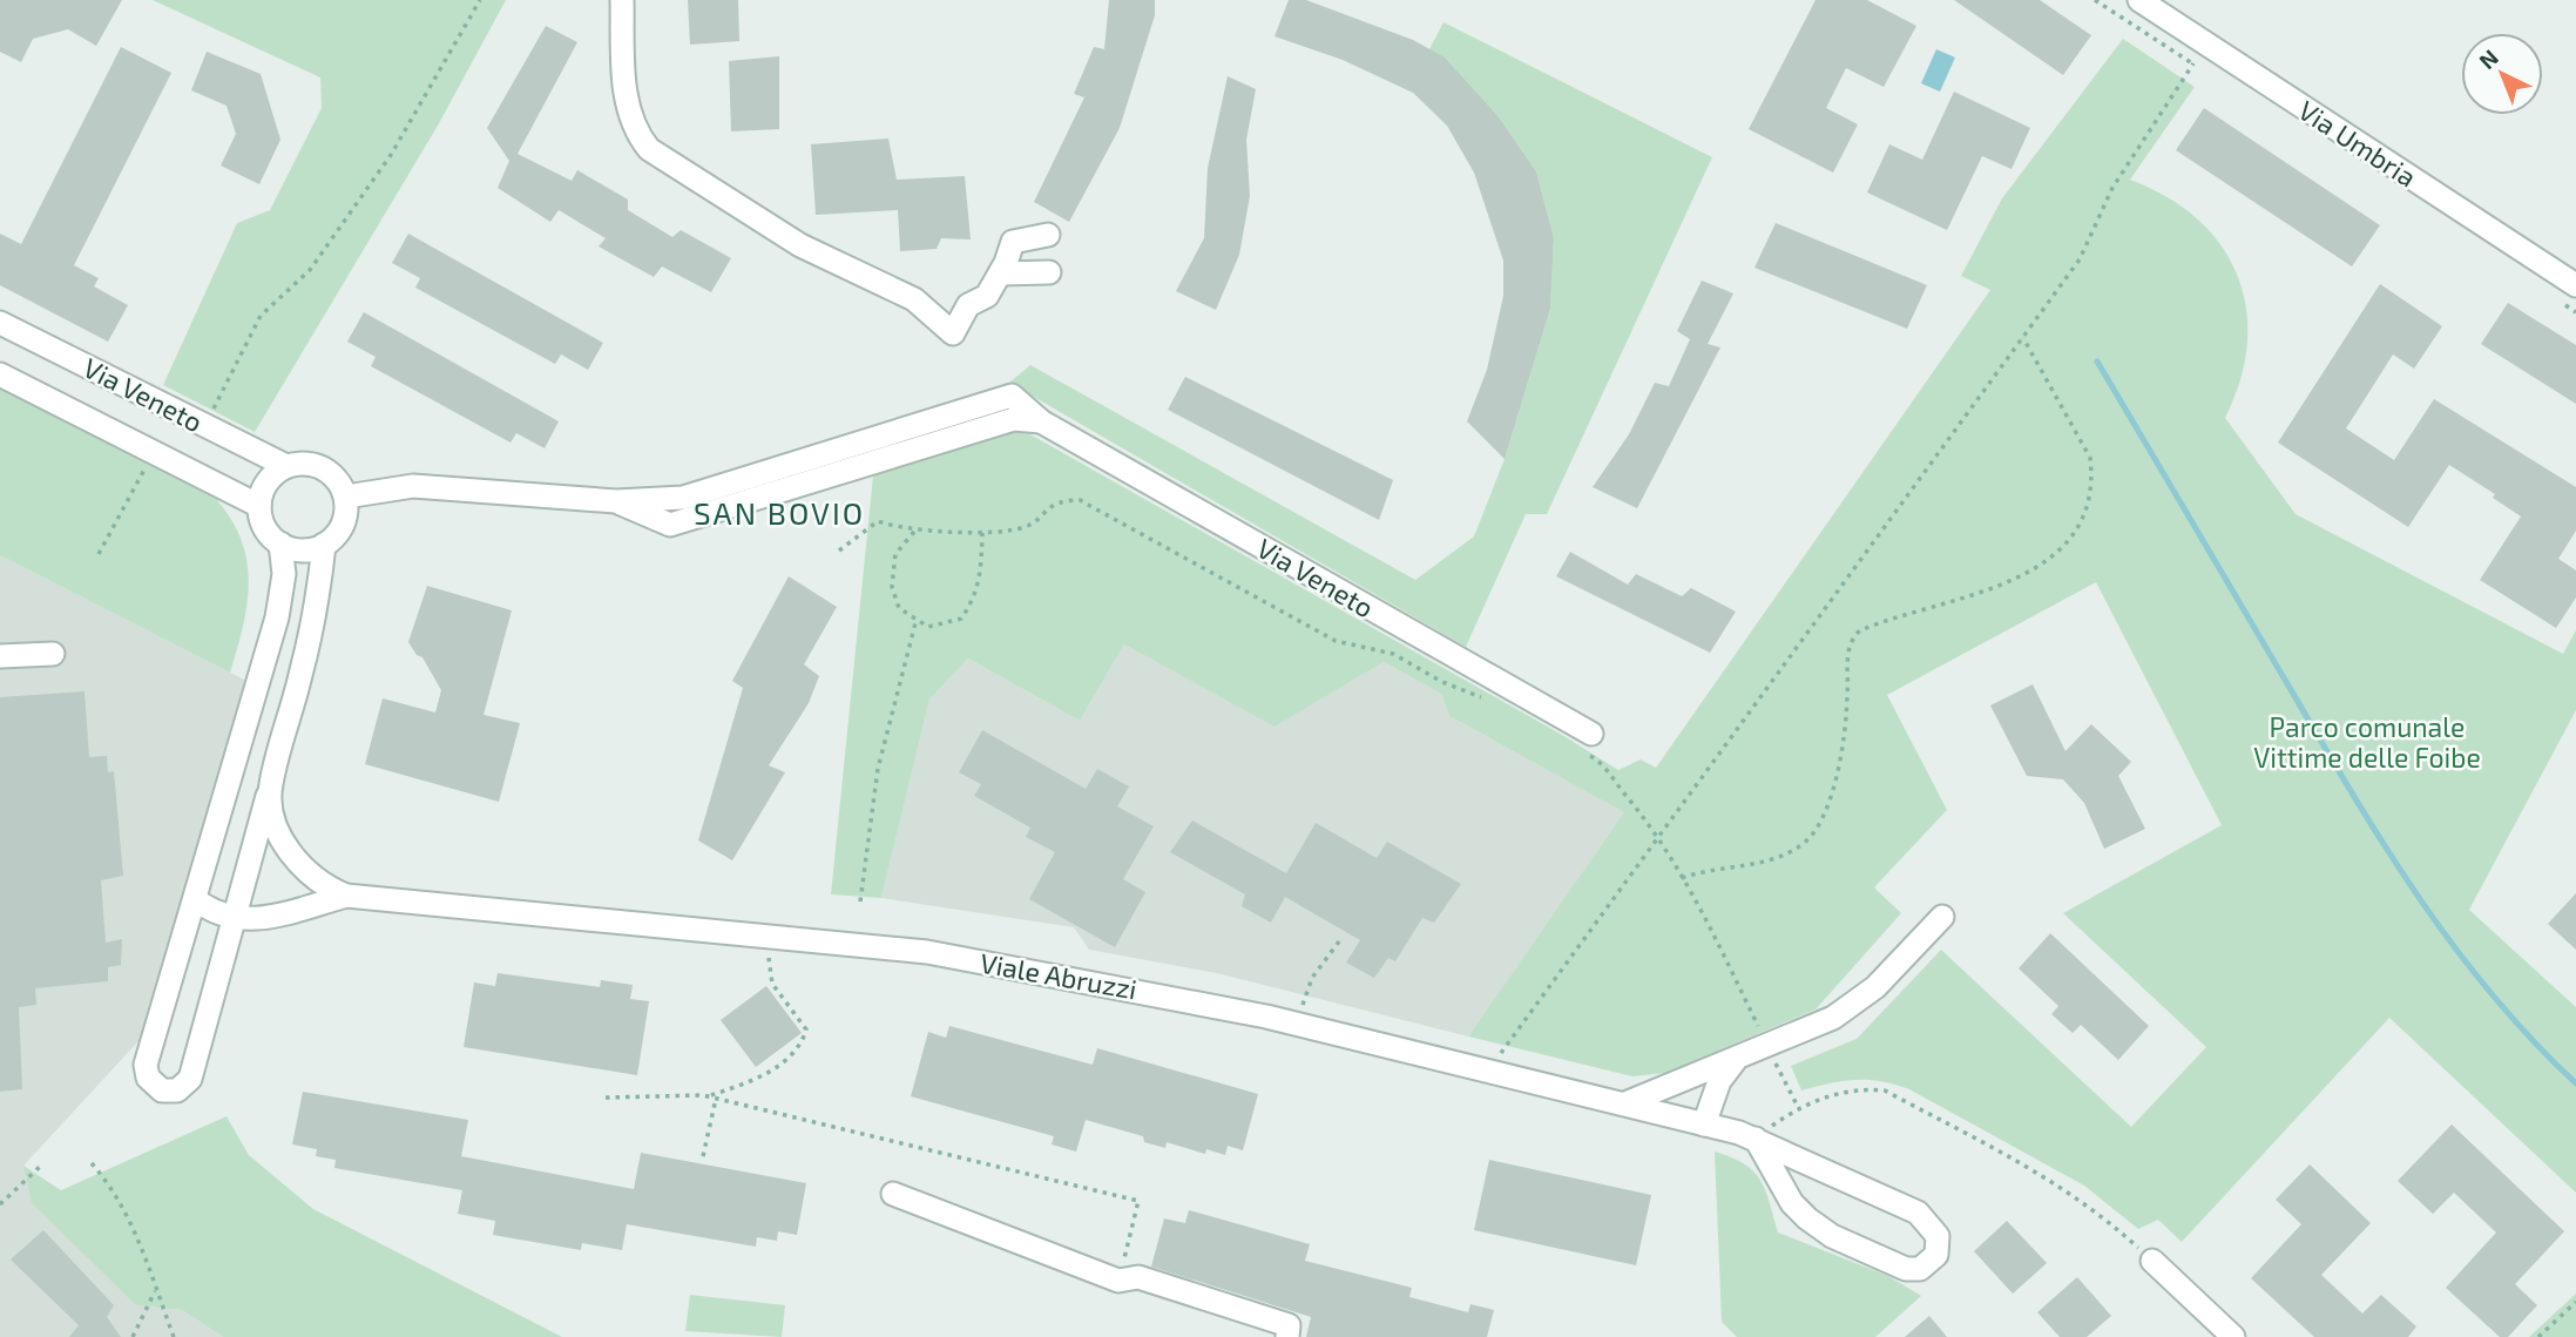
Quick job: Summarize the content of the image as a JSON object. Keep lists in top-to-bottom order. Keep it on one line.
{"streets":{"street":["Via Umbria","Via Veneto","Viale Abruzzi"]},"districts":["SAN BOVIO"],"parks":["Parco comunale Vittime delle Foibe"],"north":"top left"}
